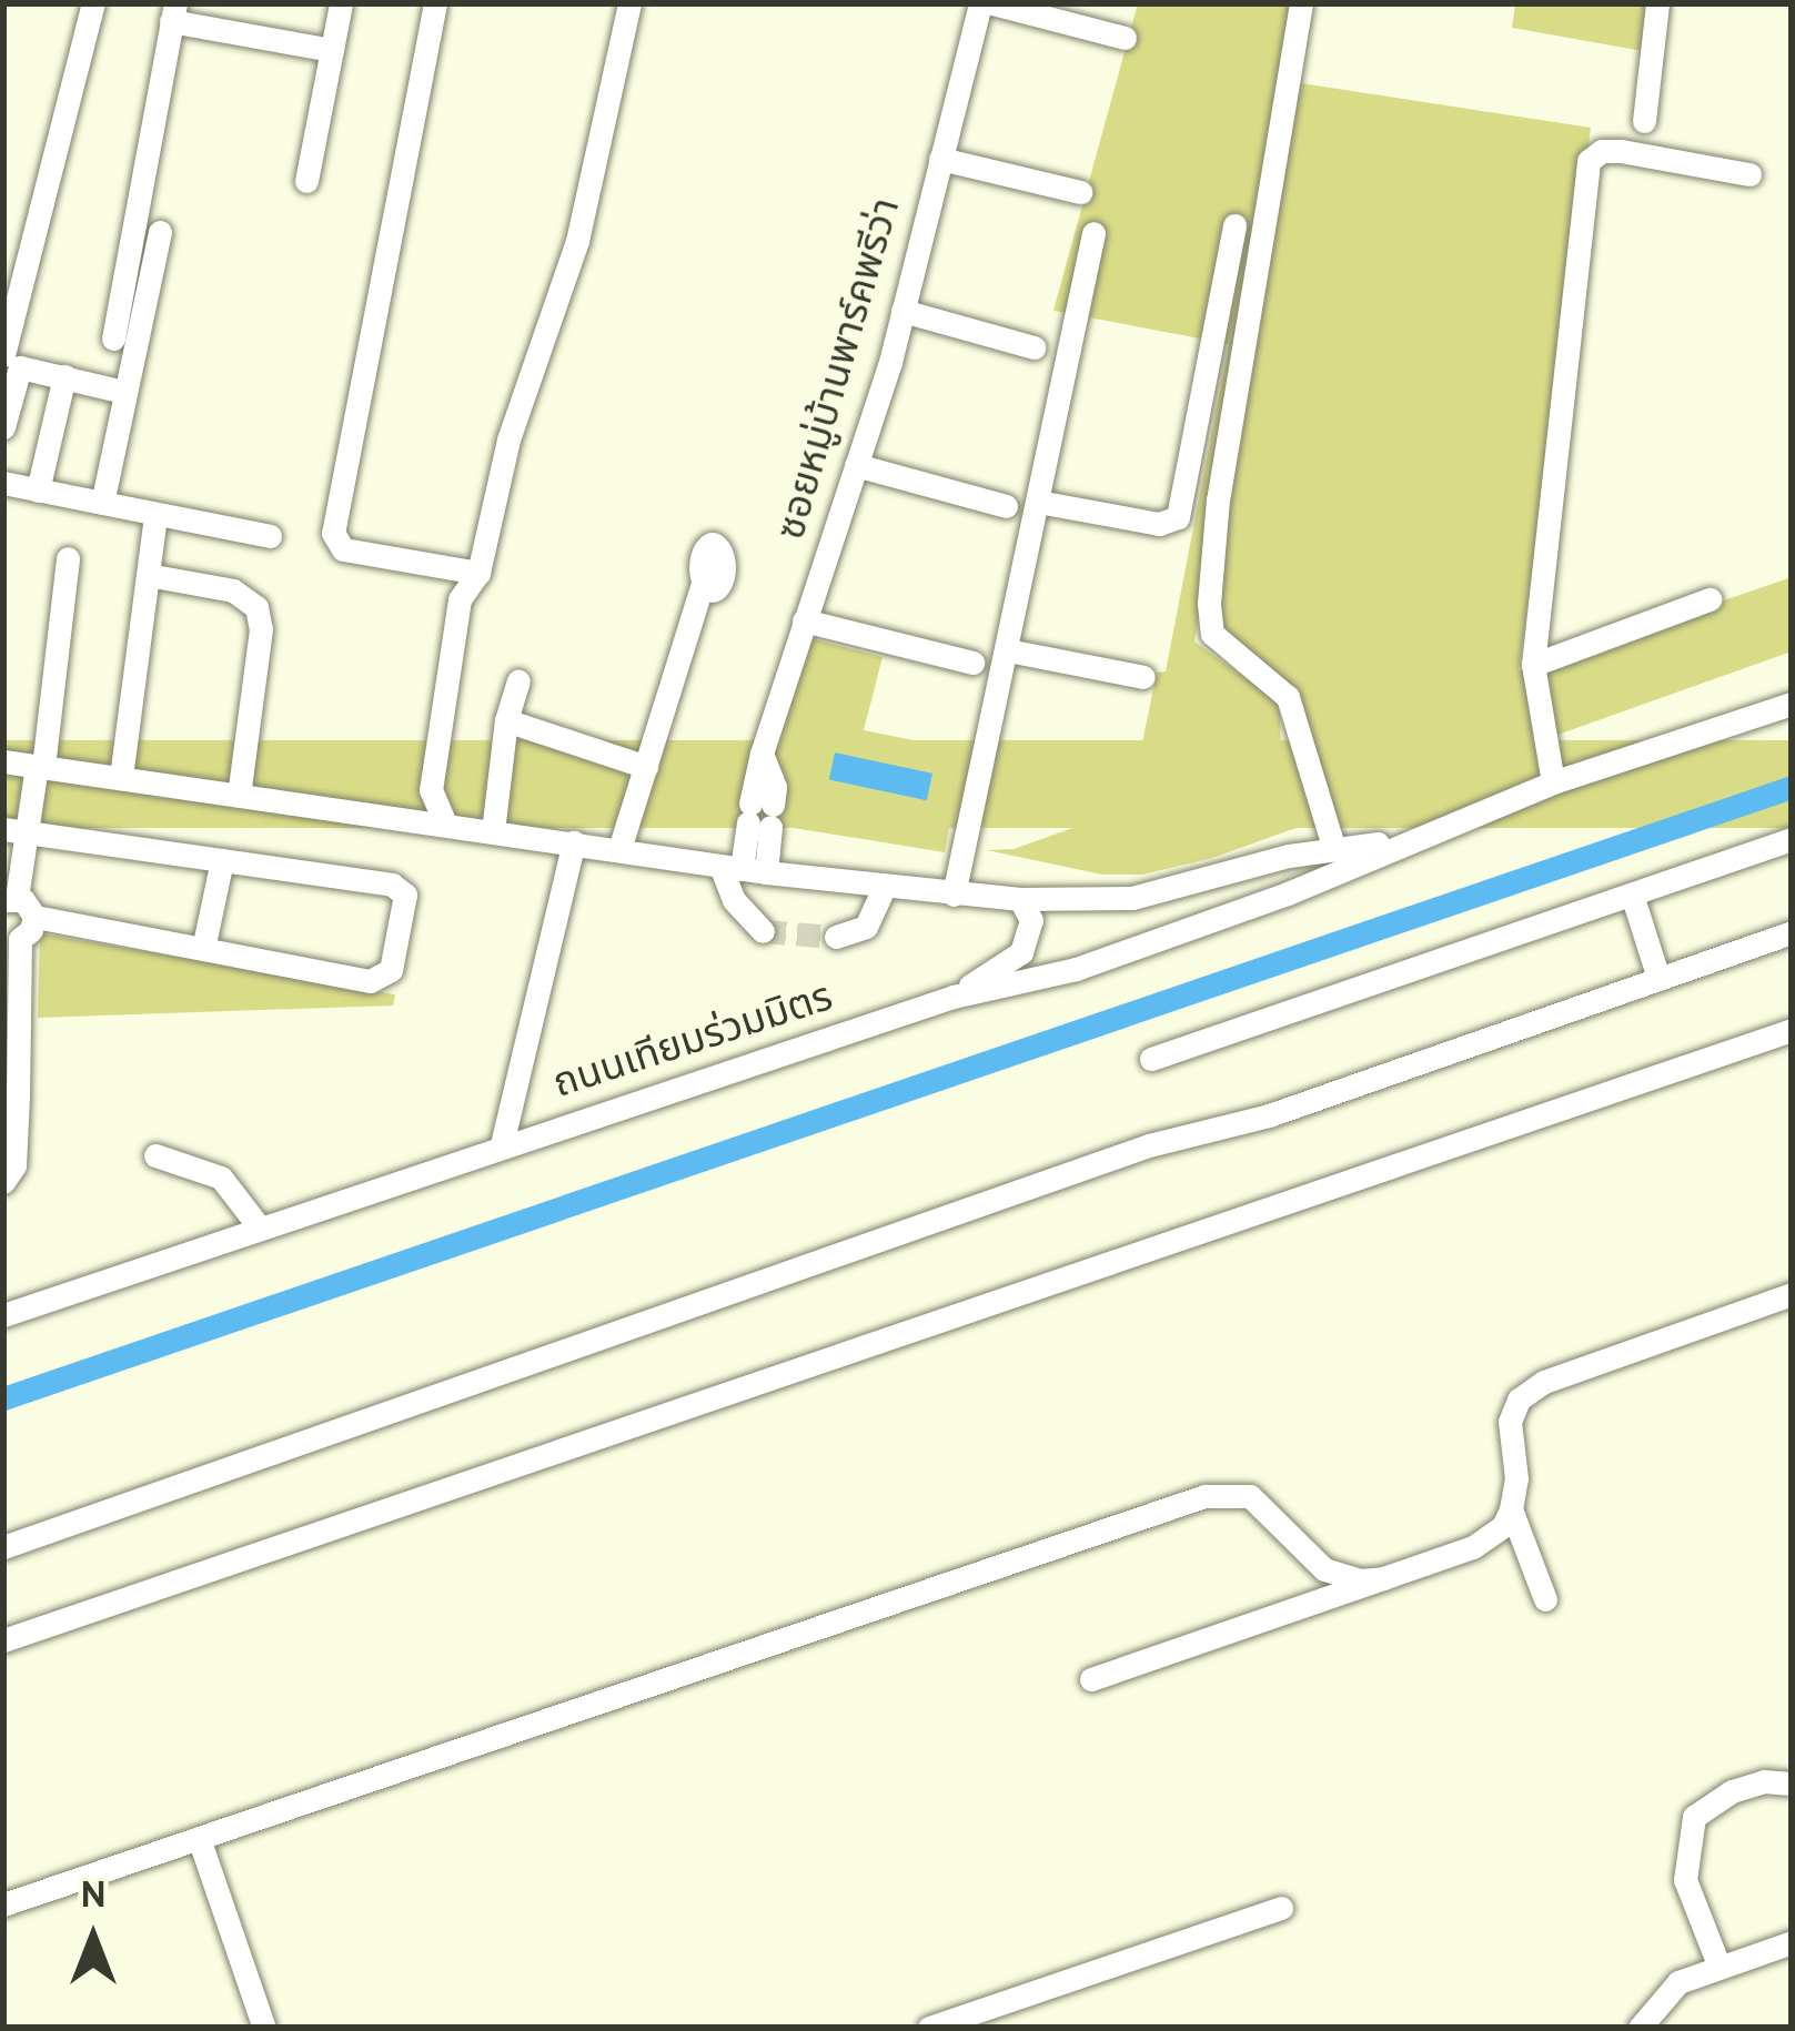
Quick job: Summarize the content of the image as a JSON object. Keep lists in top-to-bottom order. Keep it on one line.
{"streets":{"street":["ซอยหมู่บ้านพาร์คพรีว่า","ถนนเทียมร่วมมิตร"]},"crossings":[["ซอยหมู่บ้านพาร์คพรีว่า","ถนนเทียมร่วมมิตร"]],"north":"top"}
